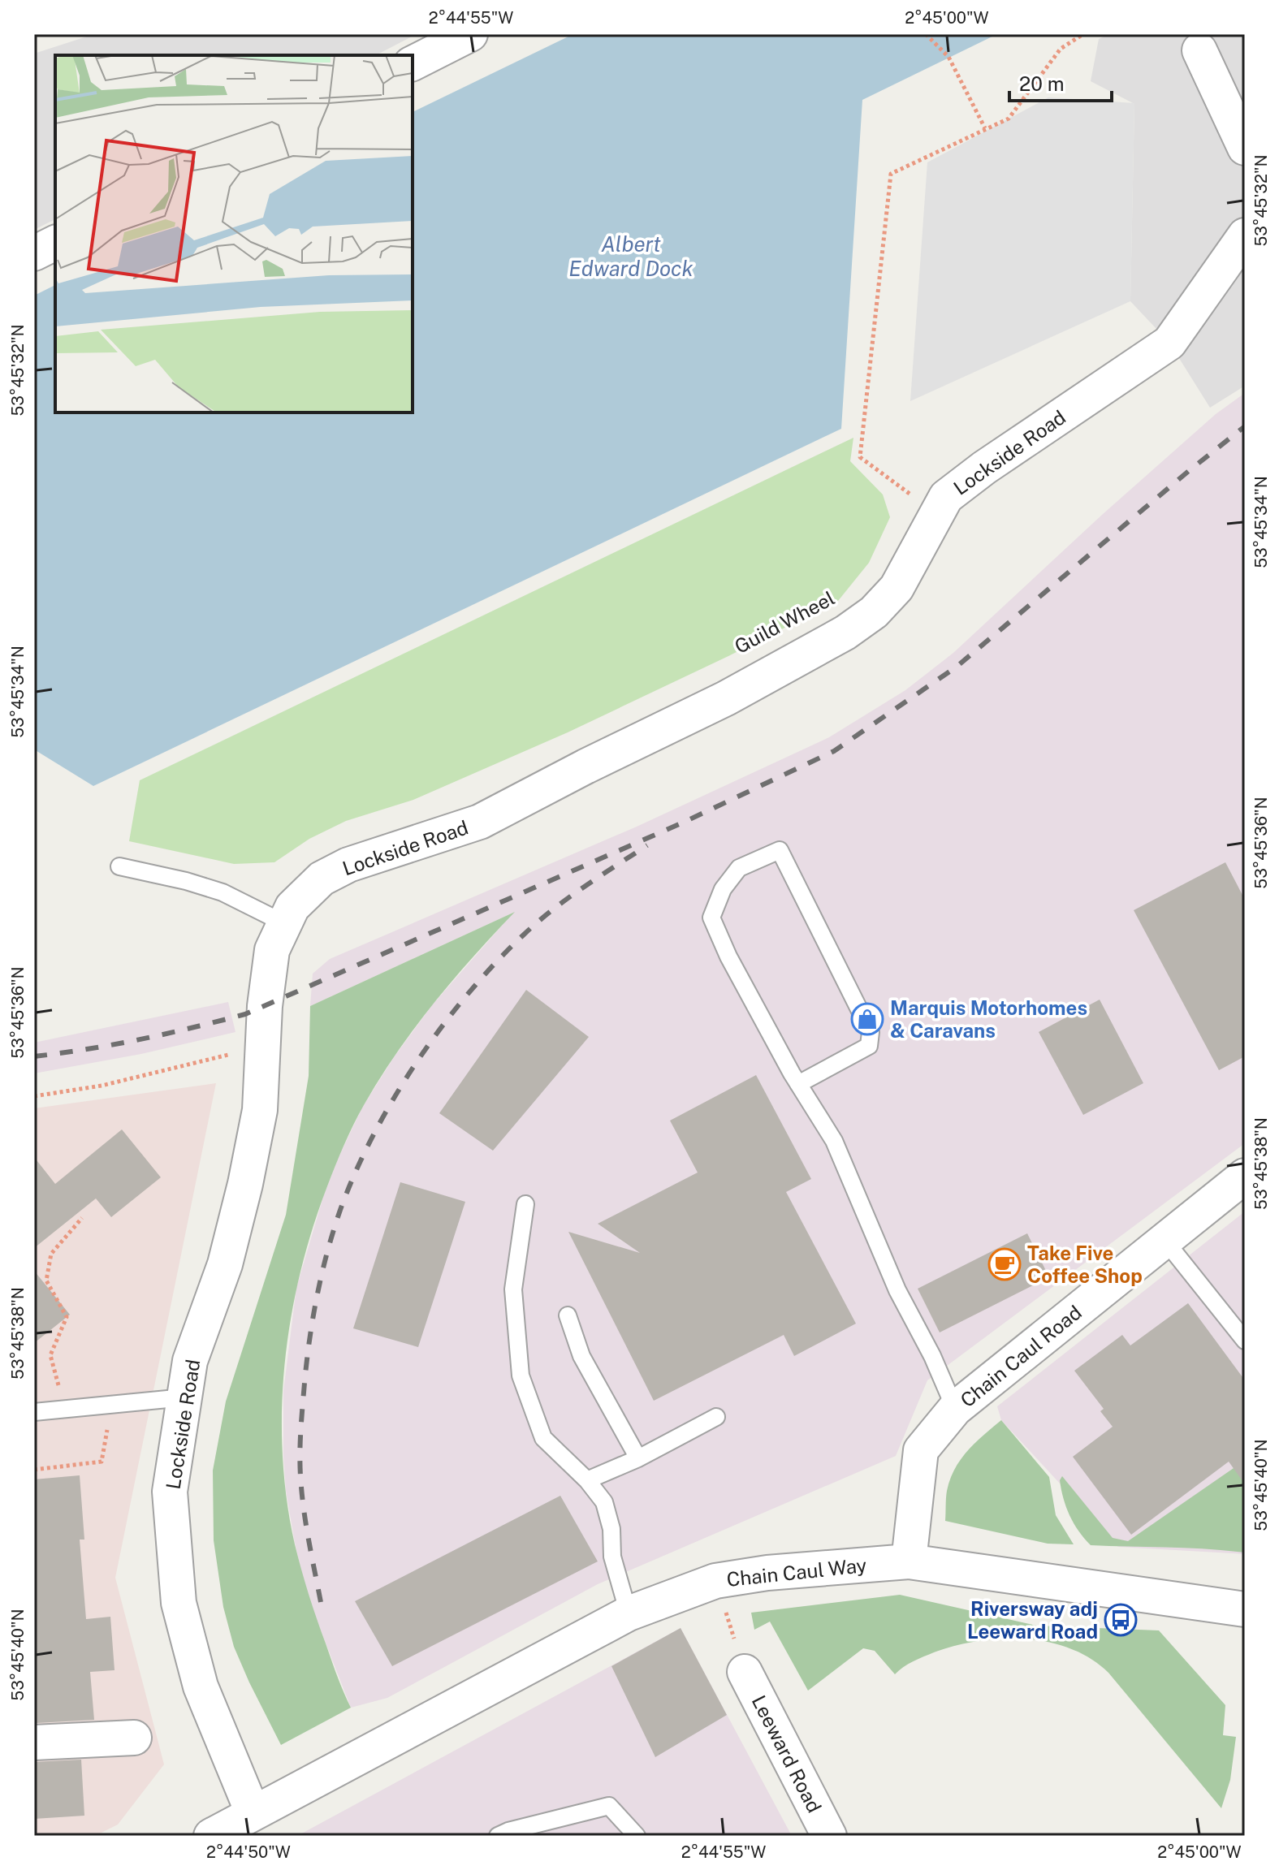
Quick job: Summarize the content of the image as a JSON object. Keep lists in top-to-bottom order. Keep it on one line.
{"streets":{"street":["Lockside Road","Chain Caul Road","Chain Caul Way","Leeward Road"]},"crossings":[["Lockside Road","Chain Caul Way"],["Chain Caul Road","Chain Caul Way"]],"water":["Albert Edward Dock"],"places":{"shop":["Marquis Motorhomes & Caravans"],"cafe":["Take Five Coffee Shop"],"bus stop":["Riversway adj Leeward Road"]},"scale_bar":"20 m","coordinates":["2°44'55\"W","2°45'00\"W","53°45'32\"N","53°45'34\"N","53°45'36\"N","53°45'38\"N","53°45'40\"N","2°44'50\"W"]}
